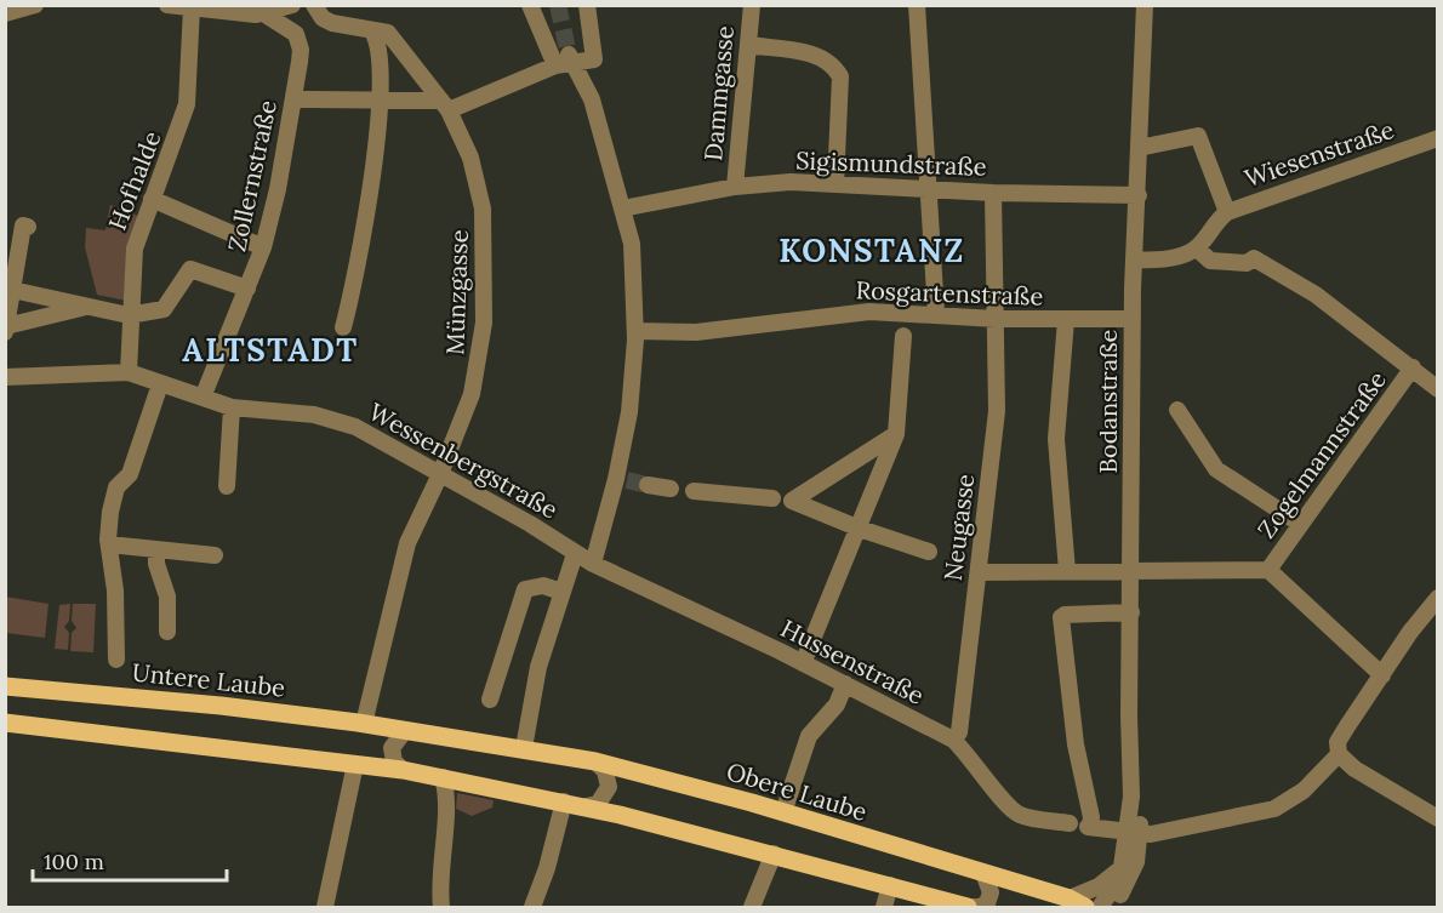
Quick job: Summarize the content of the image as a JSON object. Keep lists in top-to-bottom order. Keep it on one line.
{"streets":{"main road":["Untere Laube","Obere Laube"],"street":["Dammgasse","Wiesenstraße","Sigismundstraße","Zollernstraße","Hofhalde","Münzgasse","Rosgartenstraße","Bodanstraße","Zogelmannstraße","Wessenbergstraße","Neugasse","Hussenstraße"]},"crossings":[["Dammgasse","Sigismundstraße"],["Wiesenstraße","Bodanstraße"],["Sigismundstraße","Bodanstraße"],["Sigismundstraße","Neugasse"],["Zollernstraße","Wessenbergstraße"],["Hofhalde","Wessenbergstraße"],["Münzgasse","Wessenbergstraße"],["Münzgasse","Untere Laube"],["Rosgartenstraße","Bodanstraße"],["Rosgartenstraße","Neugasse"],["Wessenbergstraße","Hussenstraße"],["Neugasse","Hussenstraße"],["Untere Laube","Obere Laube"]],"districts":["KONSTANZ","ALTSTADT"],"scale_bar":"100 m"}
